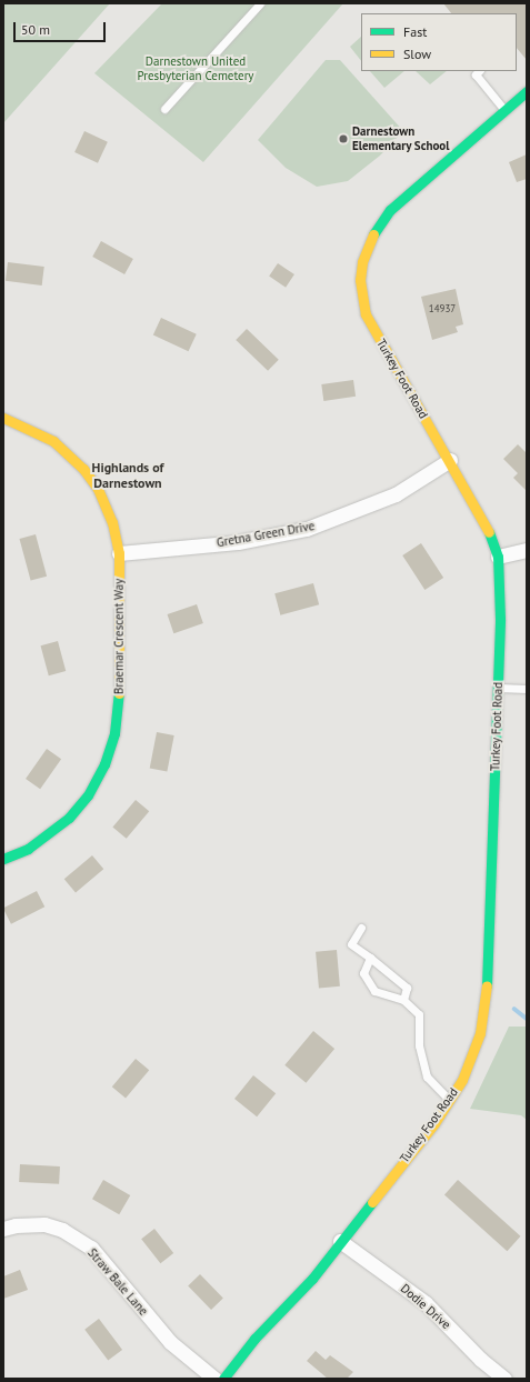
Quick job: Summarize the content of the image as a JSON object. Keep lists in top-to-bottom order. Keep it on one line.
{"streets":{"street":["Turkey Foot Road","Gretna Green Drive","Braemar Crescent Way","Straw Bale Lane","Dodie Drive"]},"crossings":[["Turkey Foot Road","Gretna Green Drive"],["Turkey Foot Road","Dodie Drive"],["Gretna Green Drive","Braemar Crescent Way"]],"districts":["Highlands of Darnestown"],"parks":["Darnestown United Presbyterian Cemetery"],"places":["Darnestown Elementary School"],"house_numbers":["14937"],"legend":["Fast","Slow"],"scale_bar":"50 m"}
